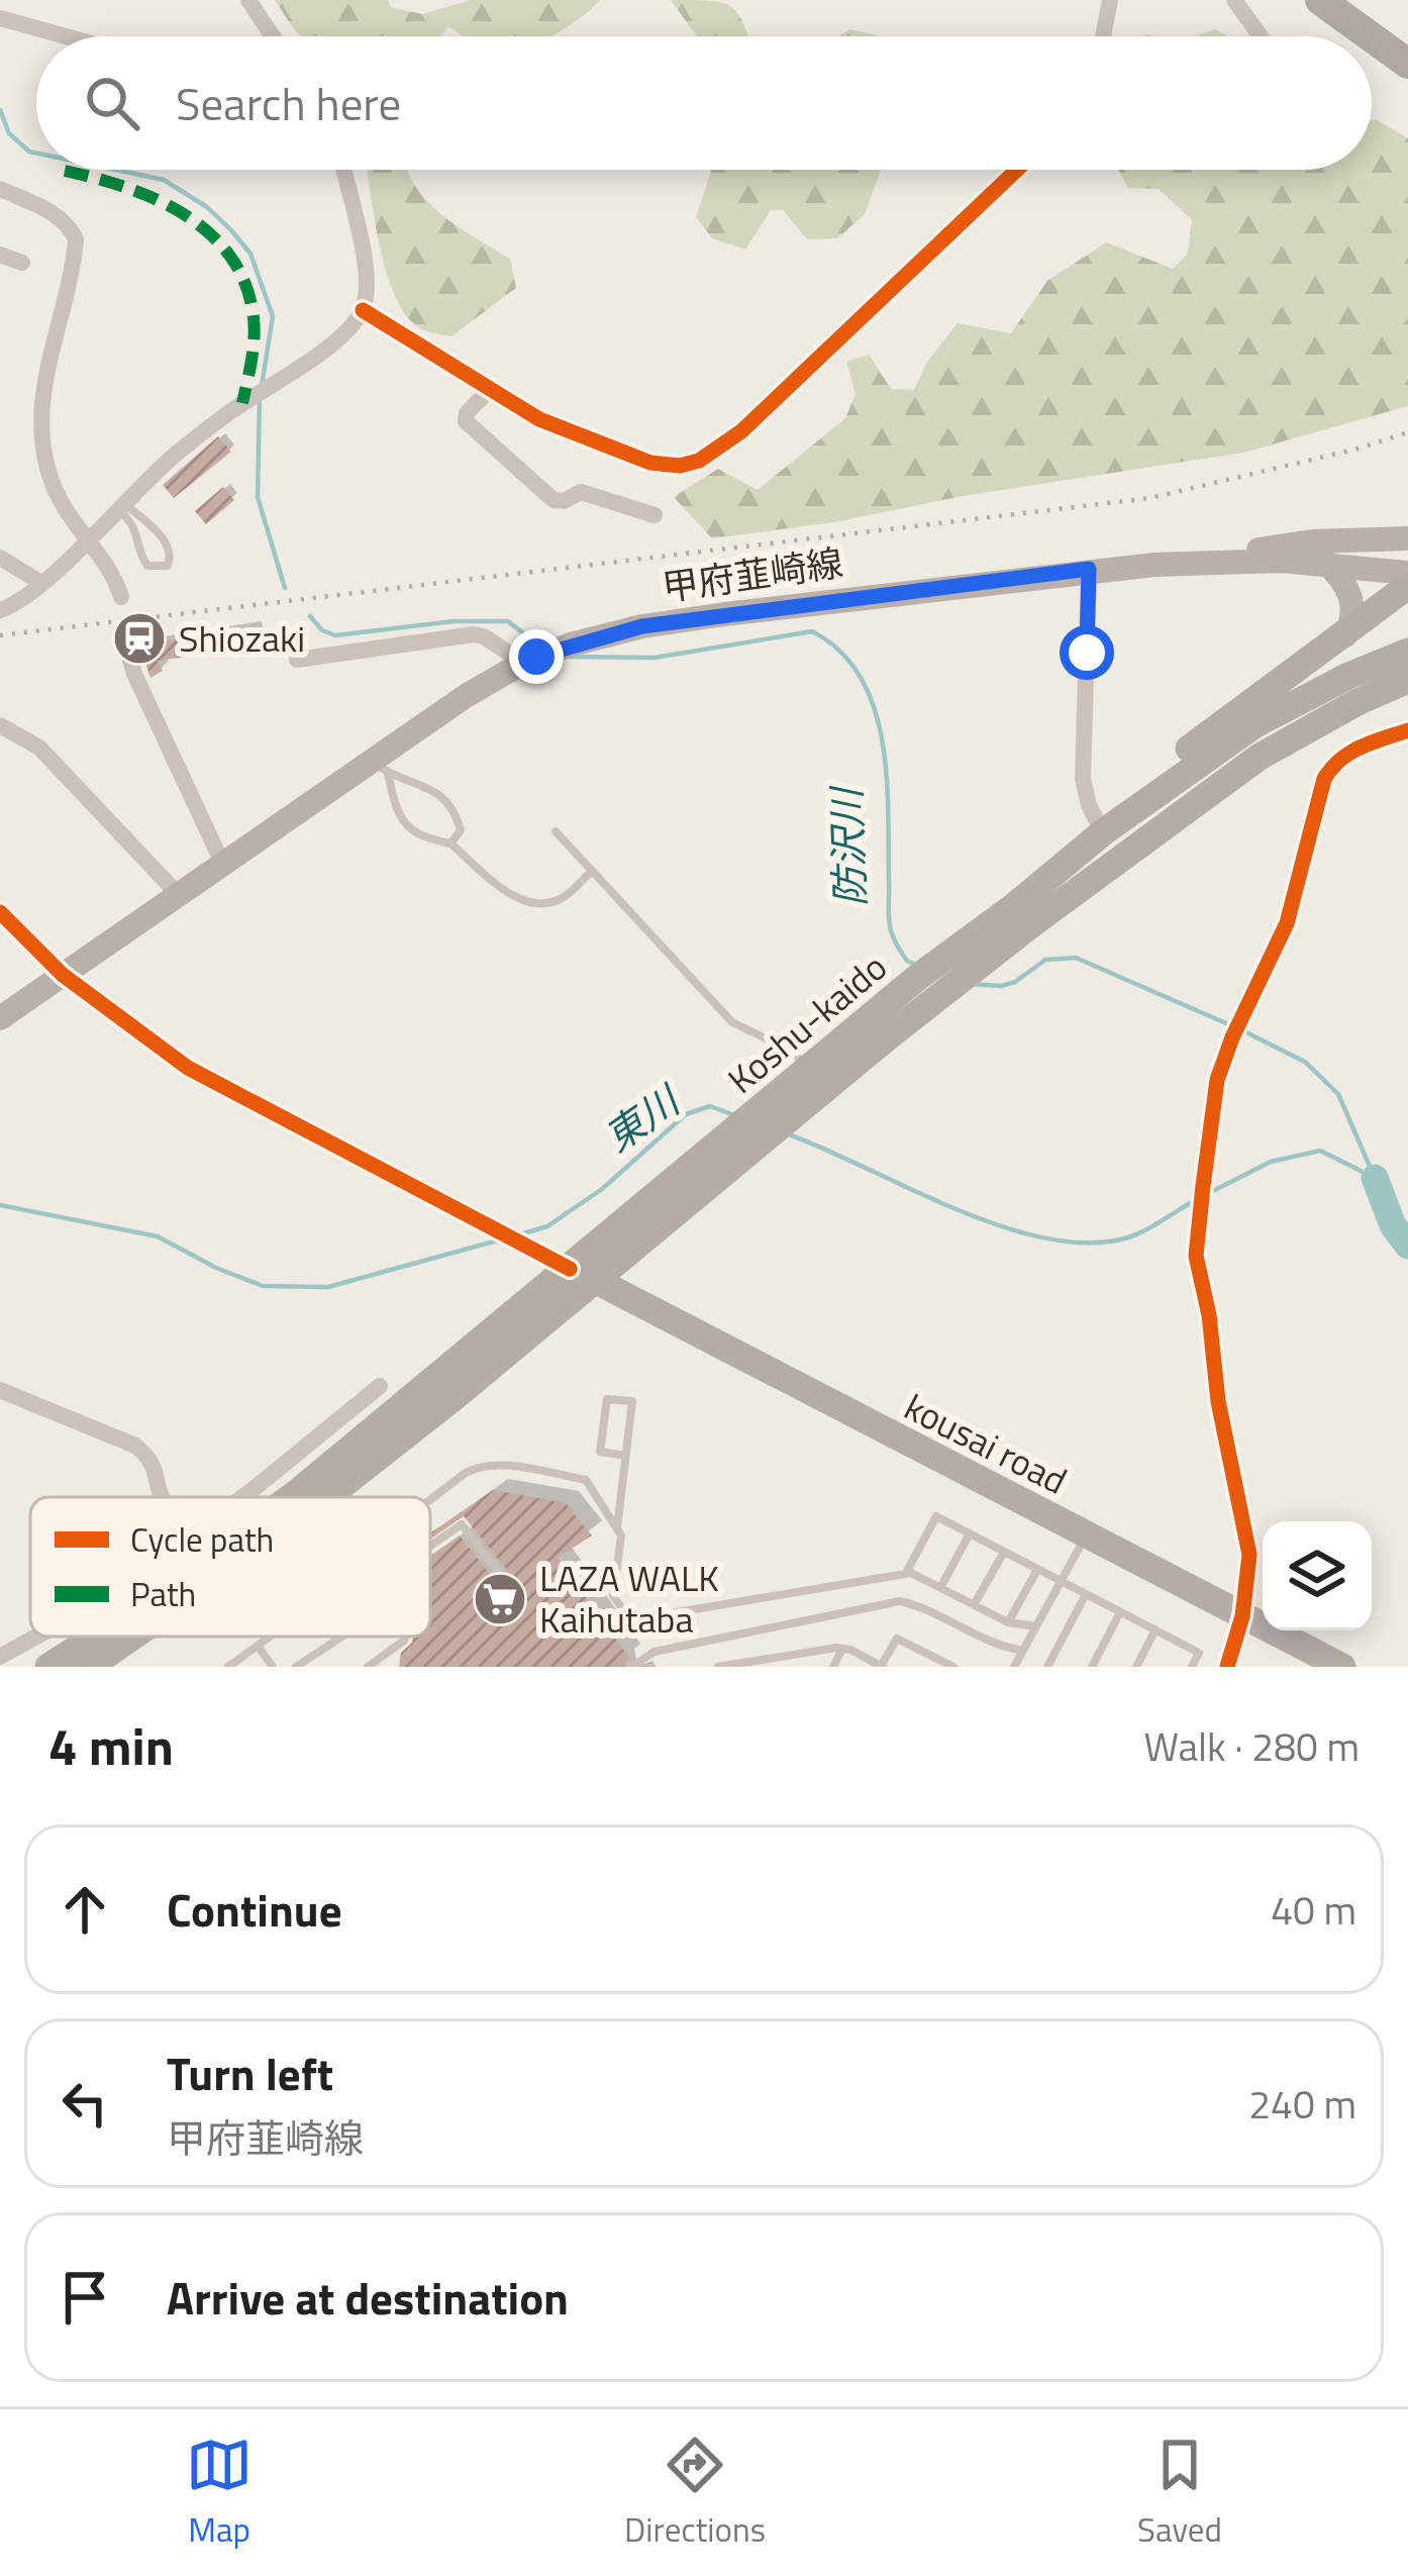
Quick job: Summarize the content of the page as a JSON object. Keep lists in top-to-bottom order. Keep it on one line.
{"streets":{"highway":["Koshu-kaido","kousai road"],"main road":["甲府韮崎線"]},"crossings":[["Koshu-kaido","kousai road"]],"water":["防沢川","東川"],"places":{"station":["Shiozaki"],"supermarket":["LAZA WALK Kaihutaba"]},"legend":["Cycle path","Path"],"page":{"search":"Search here","heading":["4 min","Walk · 280 m"],"list":[["Continue","40 m"],["Turn left","甲府韮崎線","240 m"],"Arrive at destination"],"nav":["Map","Directions","Saved"]}}
